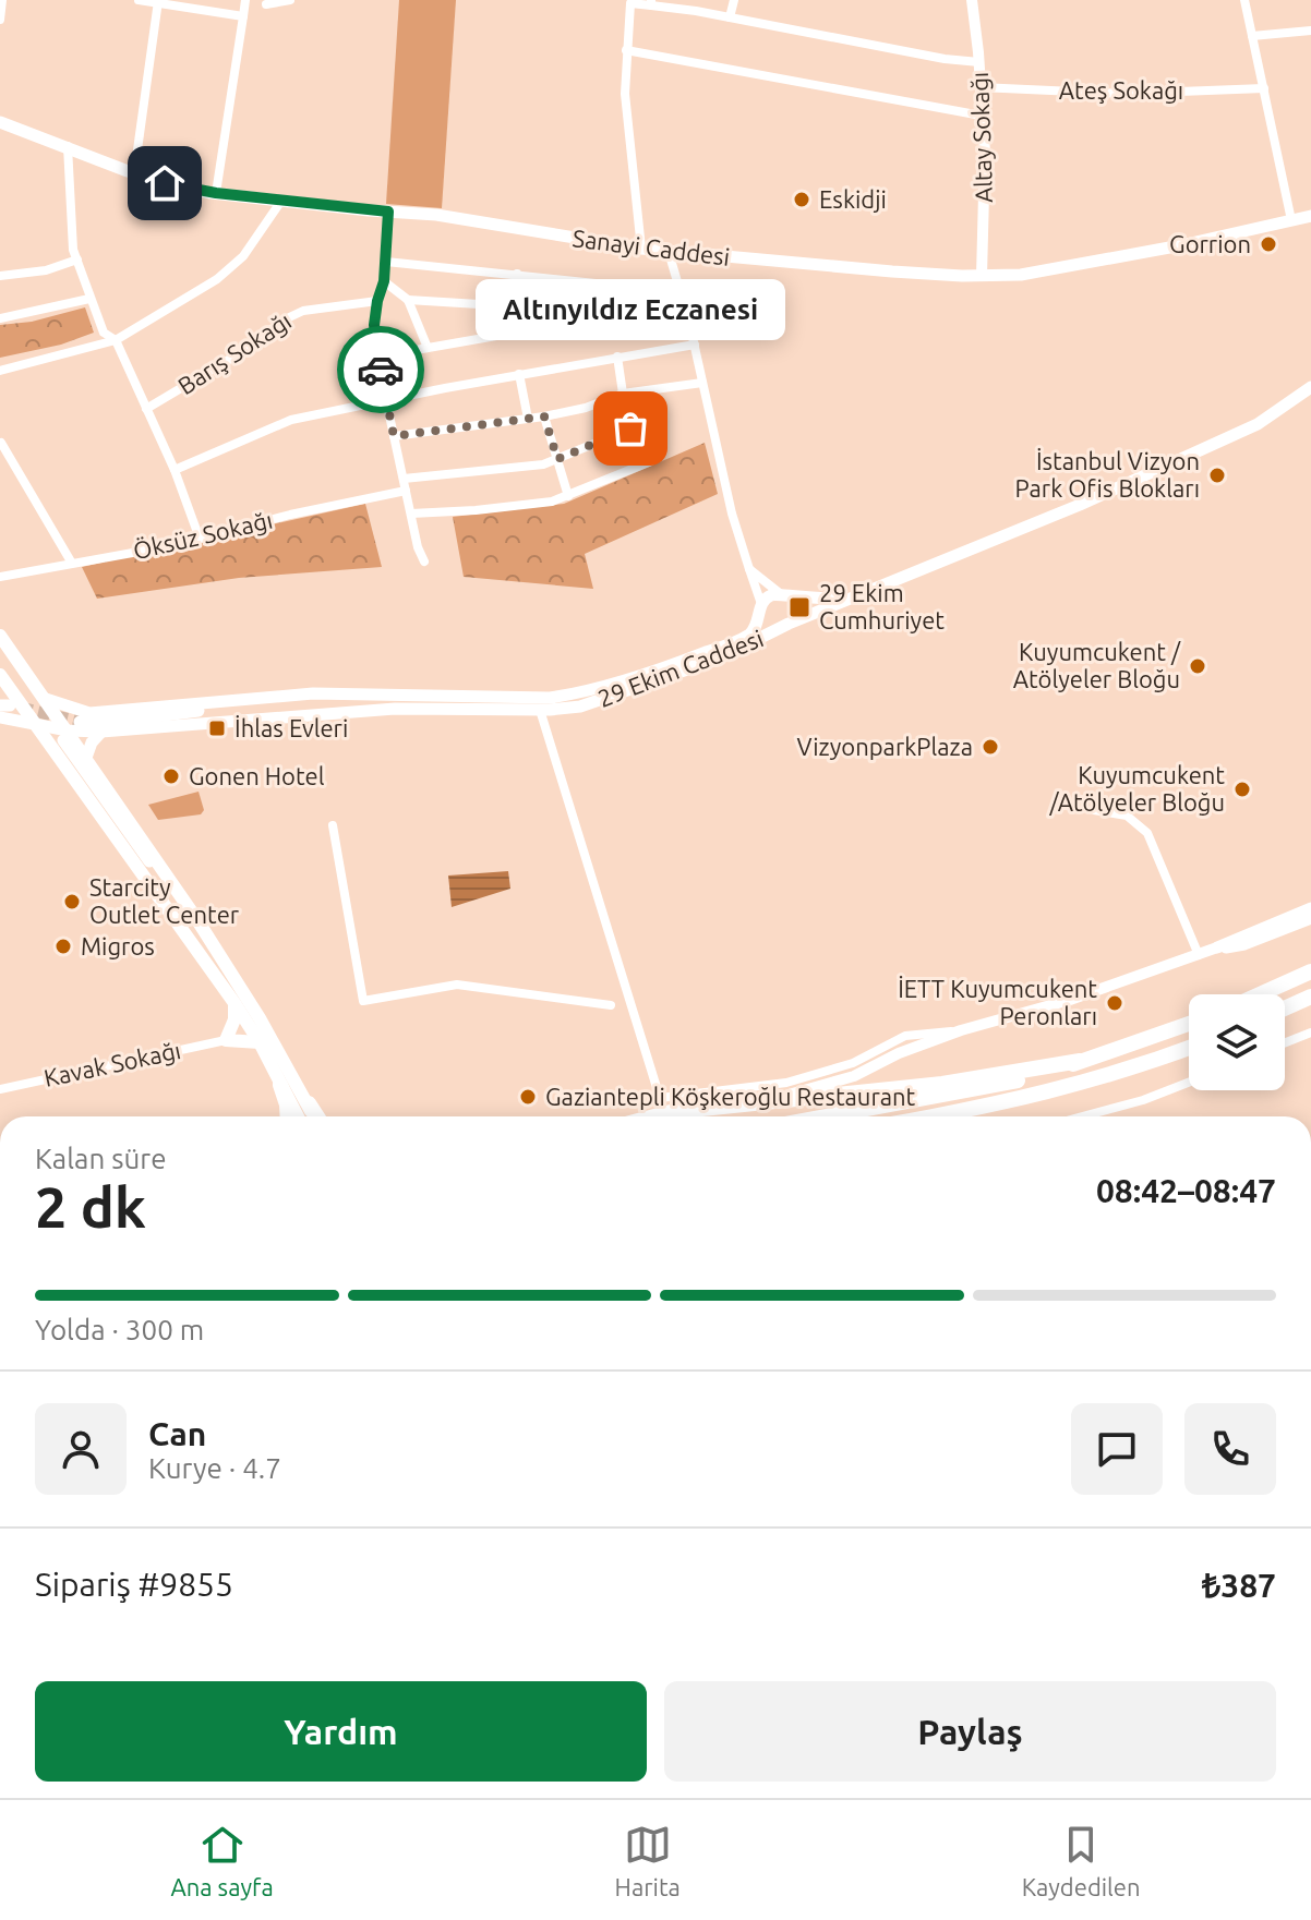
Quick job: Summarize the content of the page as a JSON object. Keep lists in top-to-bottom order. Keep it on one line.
{"streets":{"main road":["Sanayi Caddesi","29 Ekim Caddesi"],"street":["Ateş Sokağı","Altay Sokağı","Barış Sokağı","Öksüz Sokağı","Kavak Sokağı"]},"crossings":[["Ateş Sokağı","Altay Sokağı"],["Altay Sokağı","Sanayi Caddesi"]],"places":{"other":["Eskidji","Gorrion","Altınyıldız Eczanesi","İstanbul Vizyon Park Ofis Blokları","Kuyumcukent / Atölyeler Bloğu","VizyonparkPlaza","Gonen Hotel","Kuyumcukent /Atölyeler Bloğu","Starcity Outlet Center","Migros","İETT Kuyumcukent Peronları","Gaziantepli Köşkeroğlu Restaurant"],"transit":["29 Ekim Cumhuriyet","İhlas Evleri"]},"page":{"bubble":"Altınyıldız Eczanesi","heading":["2 dk","Kalan süre","08:42–08:47"],"panel":["Can","Kurye · 4.7","Sipariş #9855","₺387"],"bar":"Yolda · 300 m","buttons":["Yardım","Paylaş"],"tabs":["Ana sayfa","Harita","Kaydedilen"]}}
